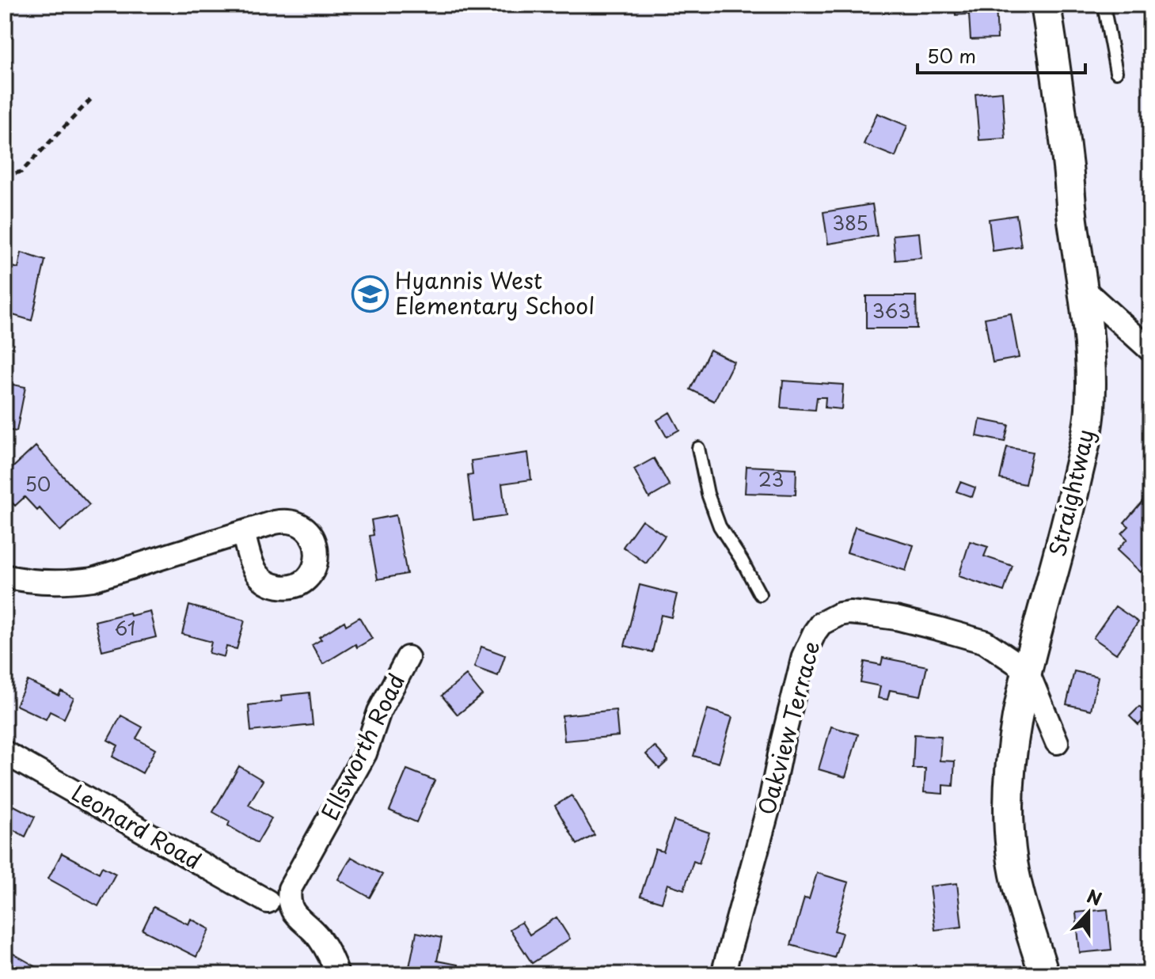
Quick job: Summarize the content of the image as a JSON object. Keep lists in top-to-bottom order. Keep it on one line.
{"streets":{"street":["Straightway","Oakview Terrace","Ellsworth Road","Leonard Road"]},"crossings":[["Straightway","Oakview Terrace"],["Ellsworth Road","Leonard Road"]],"places":{"school or university":["Hyannis West Elementary School"]},"house_numbers":["385","363","23","50","61"],"scale_bar":"50 m","north":"top"}
